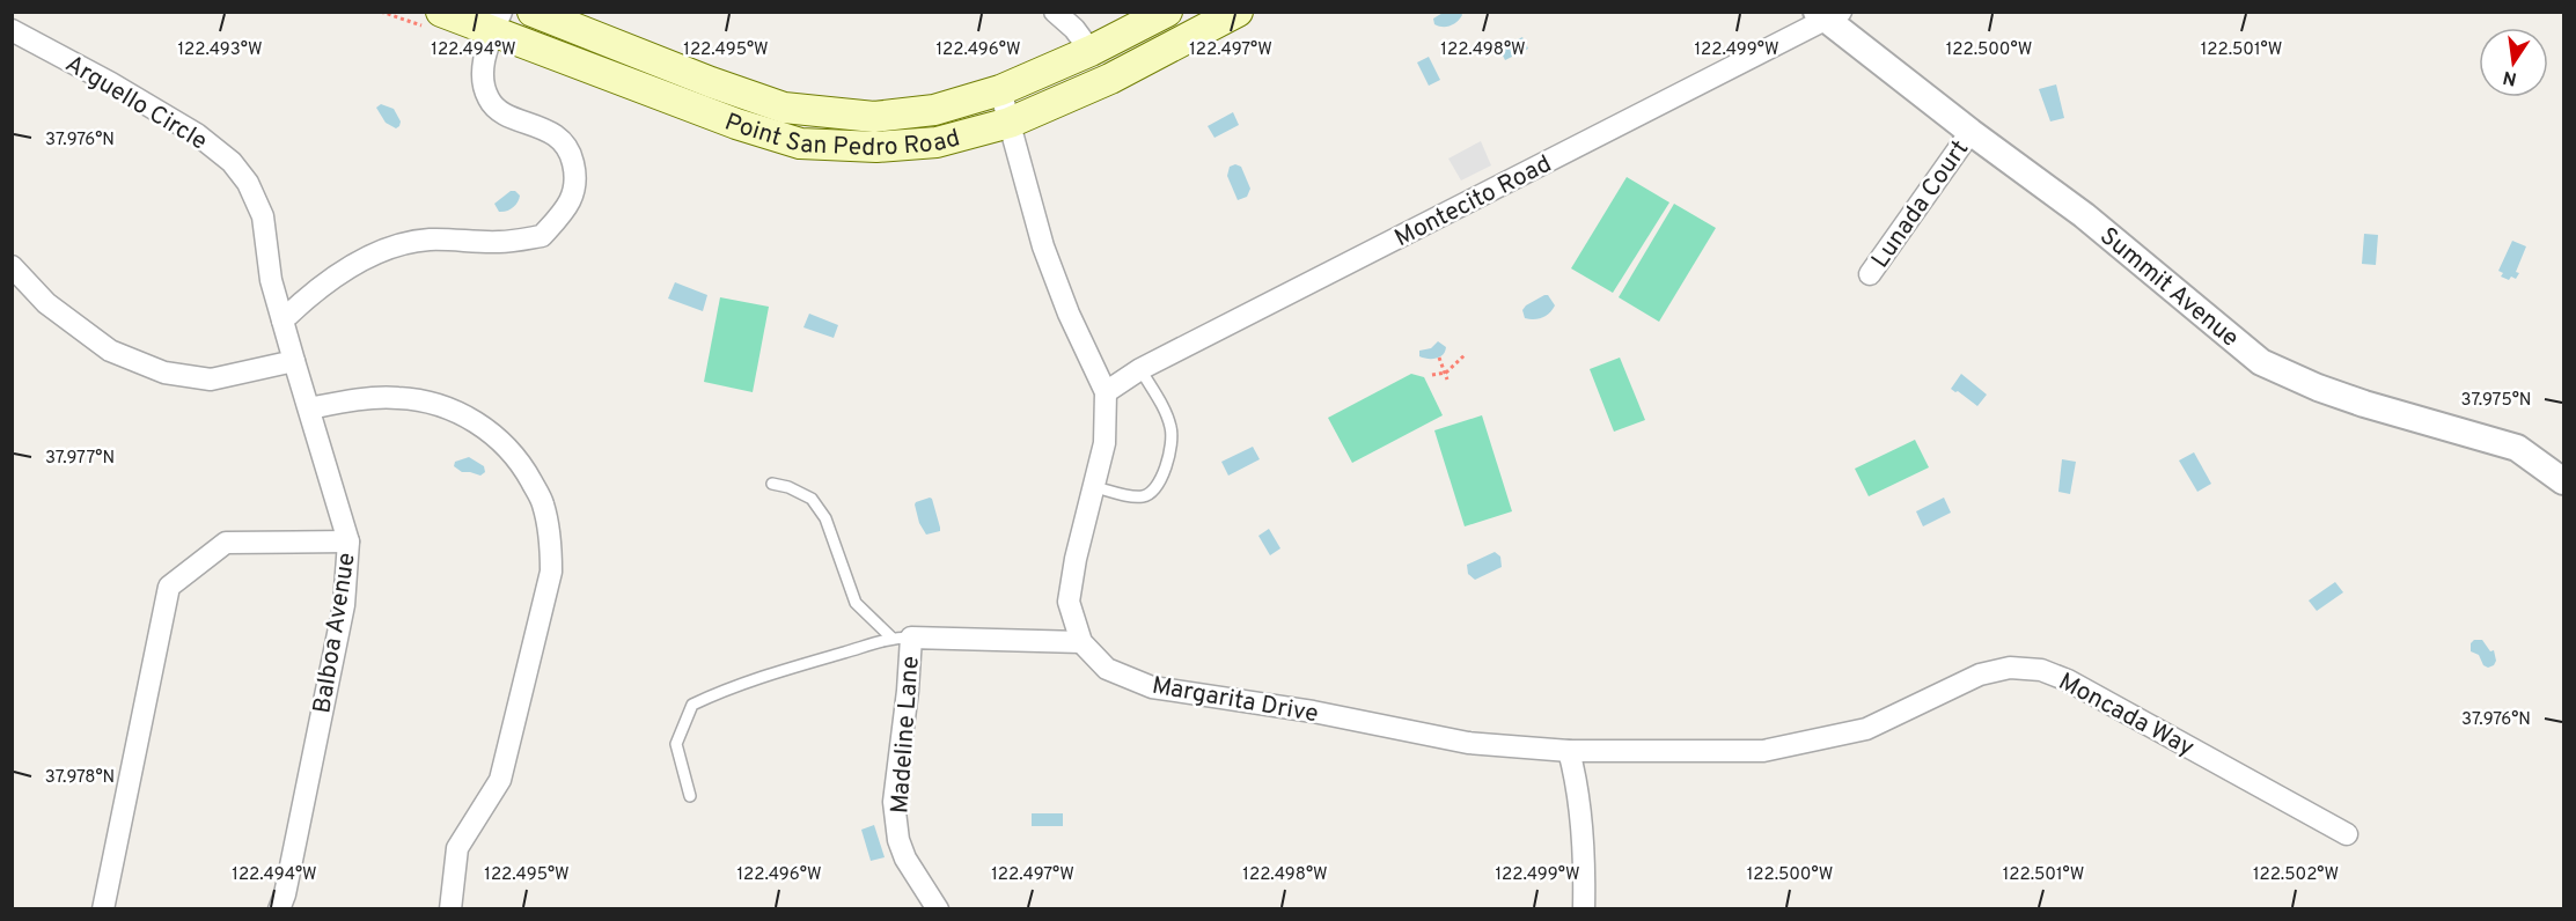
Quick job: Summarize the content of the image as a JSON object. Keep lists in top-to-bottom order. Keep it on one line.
{"streets":{"main road":["Point San Pedro Road"],"street":["Arguello Circle","Montecito Road","Lunada Court","Summit Avenue","Balboa Avenue","Margarita Drive","Moncada Way","Madeline Lane"]},"crossings":[["Arguello Circle","Balboa Avenue"],["Point San Pedro Road","Margarita Drive"],["Montecito Road","Summit Avenue"],["Montecito Road","Margarita Drive"],["Lunada Court","Summit Avenue"],["Margarita Drive","Moncada Way"],["Margarita Drive","Madeline Lane"]],"north":"bottom","coordinates":["122.493°W","122.494°W","122.495°W","122.496°W","122.497°W","122.498°W","122.499°W","122.500°W","122.501°W","37.976°N","37.975°N","37.977°N","37.978°N","122.502°W"]}
